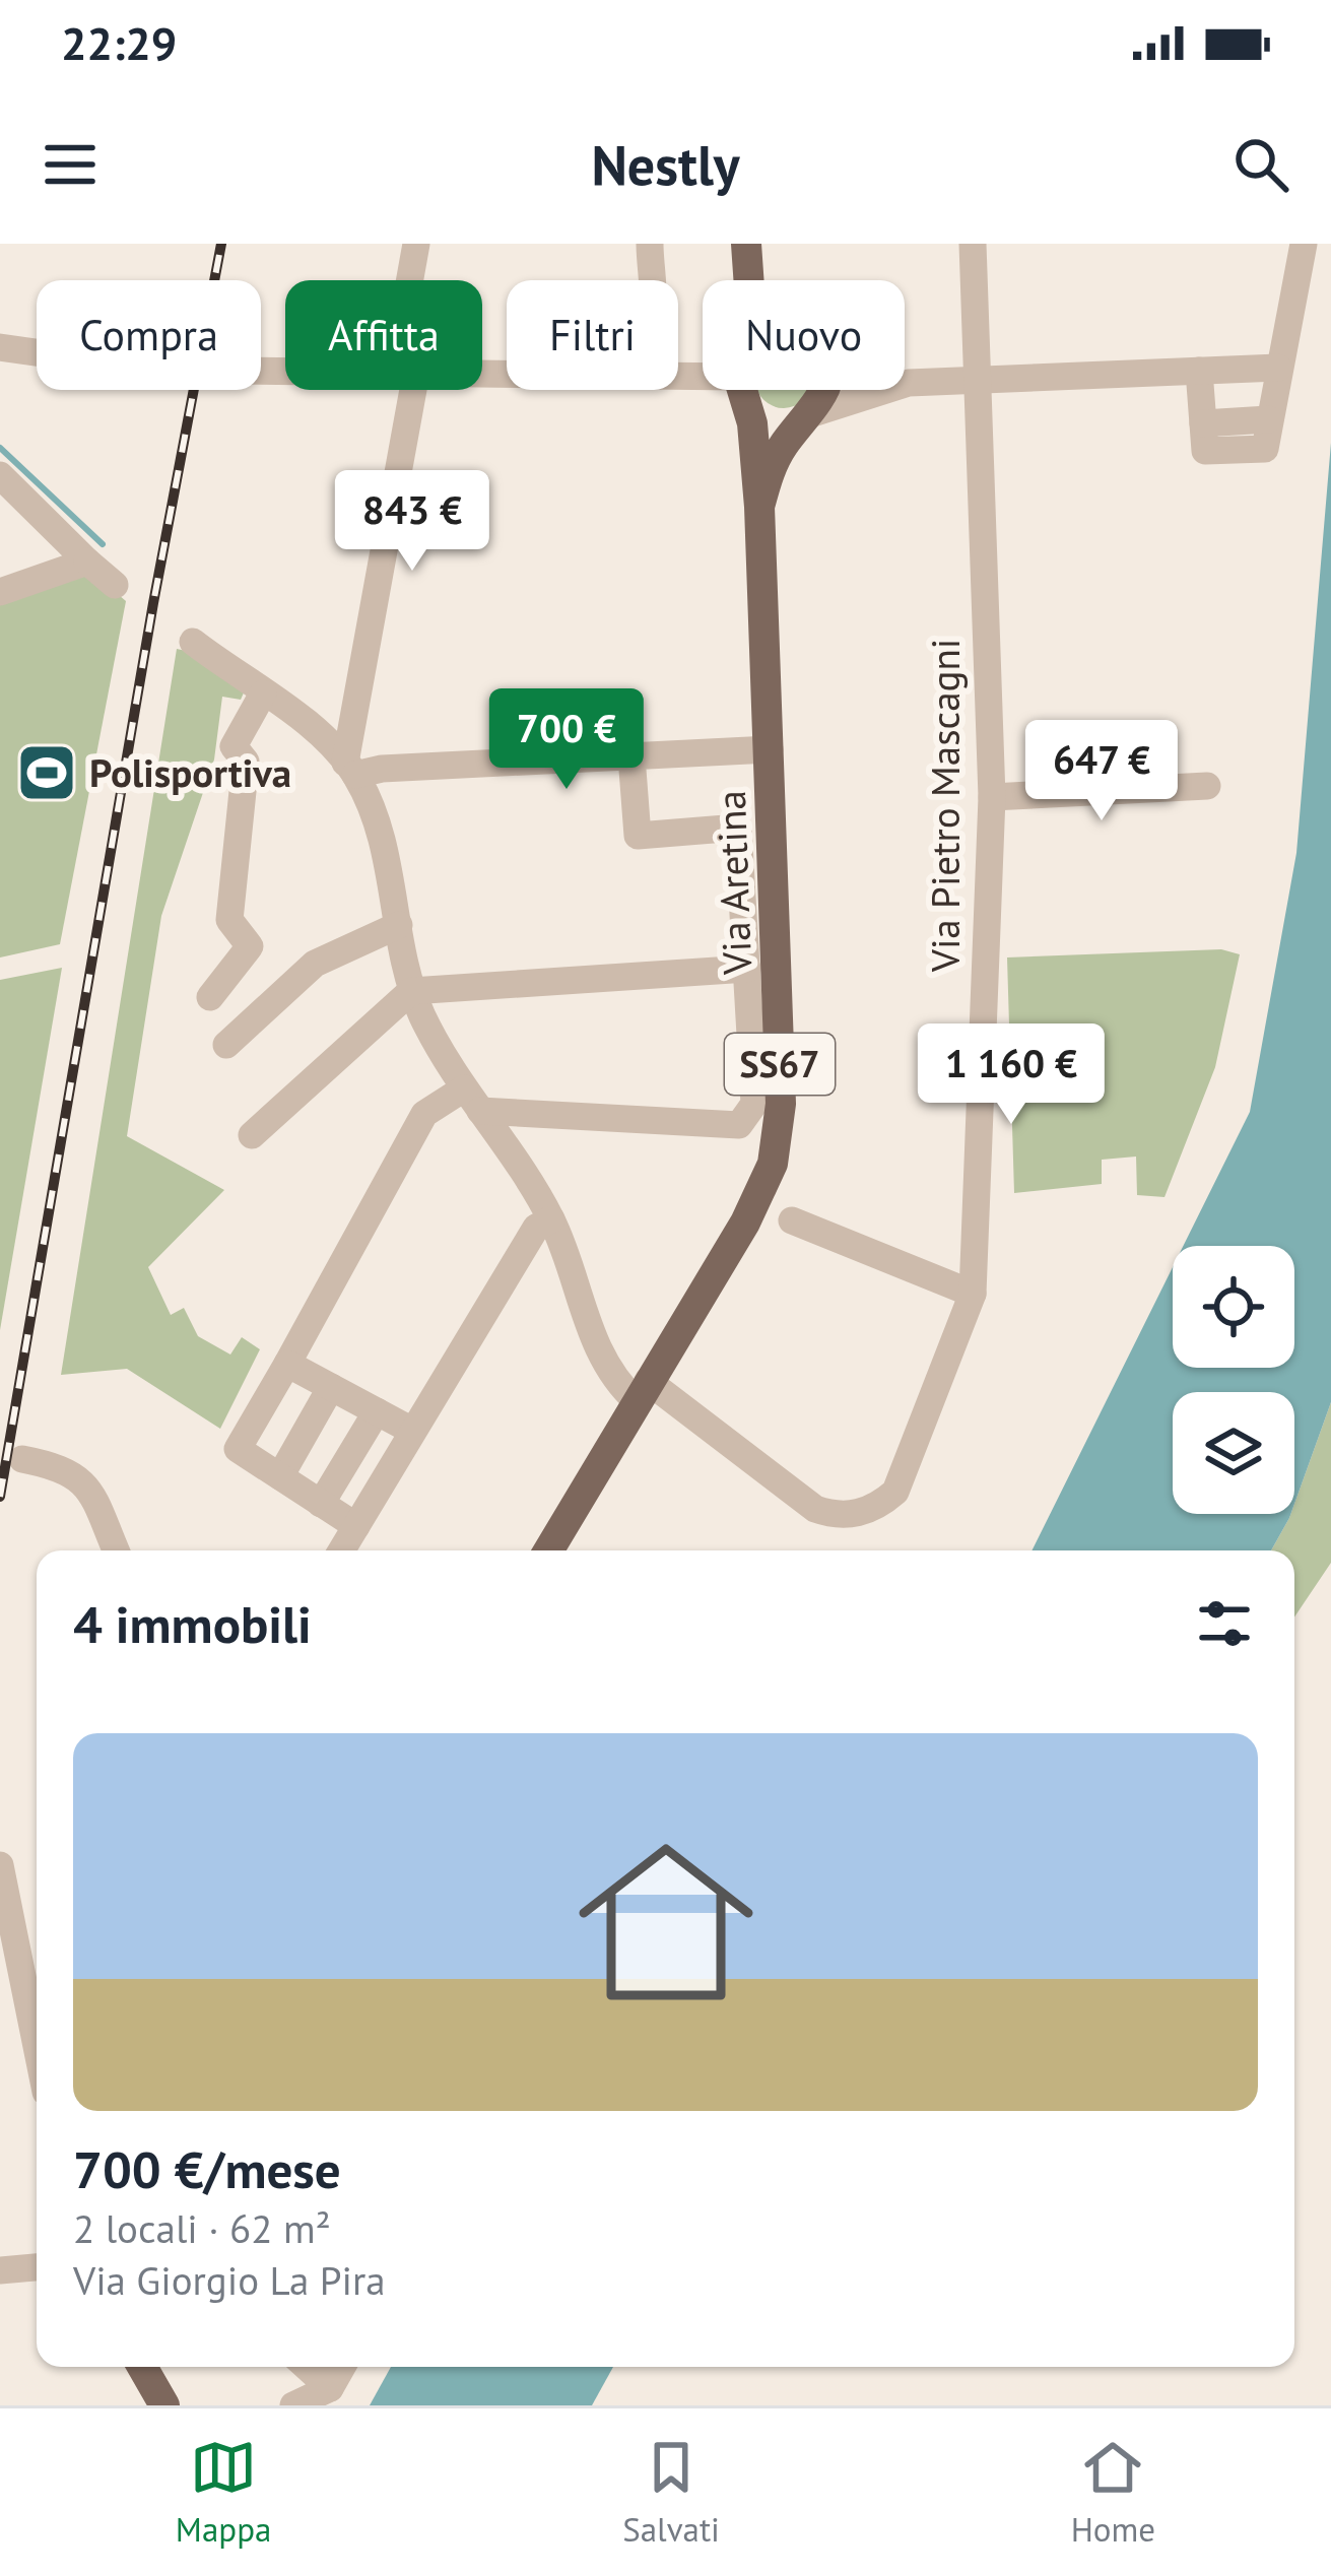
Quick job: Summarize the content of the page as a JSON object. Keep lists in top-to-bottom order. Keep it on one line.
{"streets":{"main road":["Via Aretina","SS67"],"street":["Via Pietro Mascagni"]},"crossings":[["Via Pietro Mascagni","Via Aretina"]],"places":{"sports":["Polisportiva"]},"page":{"status":"22:29","header":"Nestly","chip":["Compra","Affitta","Filtri","Nuovo"],"price":["843 €","700 €","647 €","1 160 €"],"heading":"4 immobili","list":[{"name":"700 €/mese","note":"2 locali · 62 m² · Via Giorgio La Pira"}],"tabs":["Mappa","Salvati","Home"]}}
